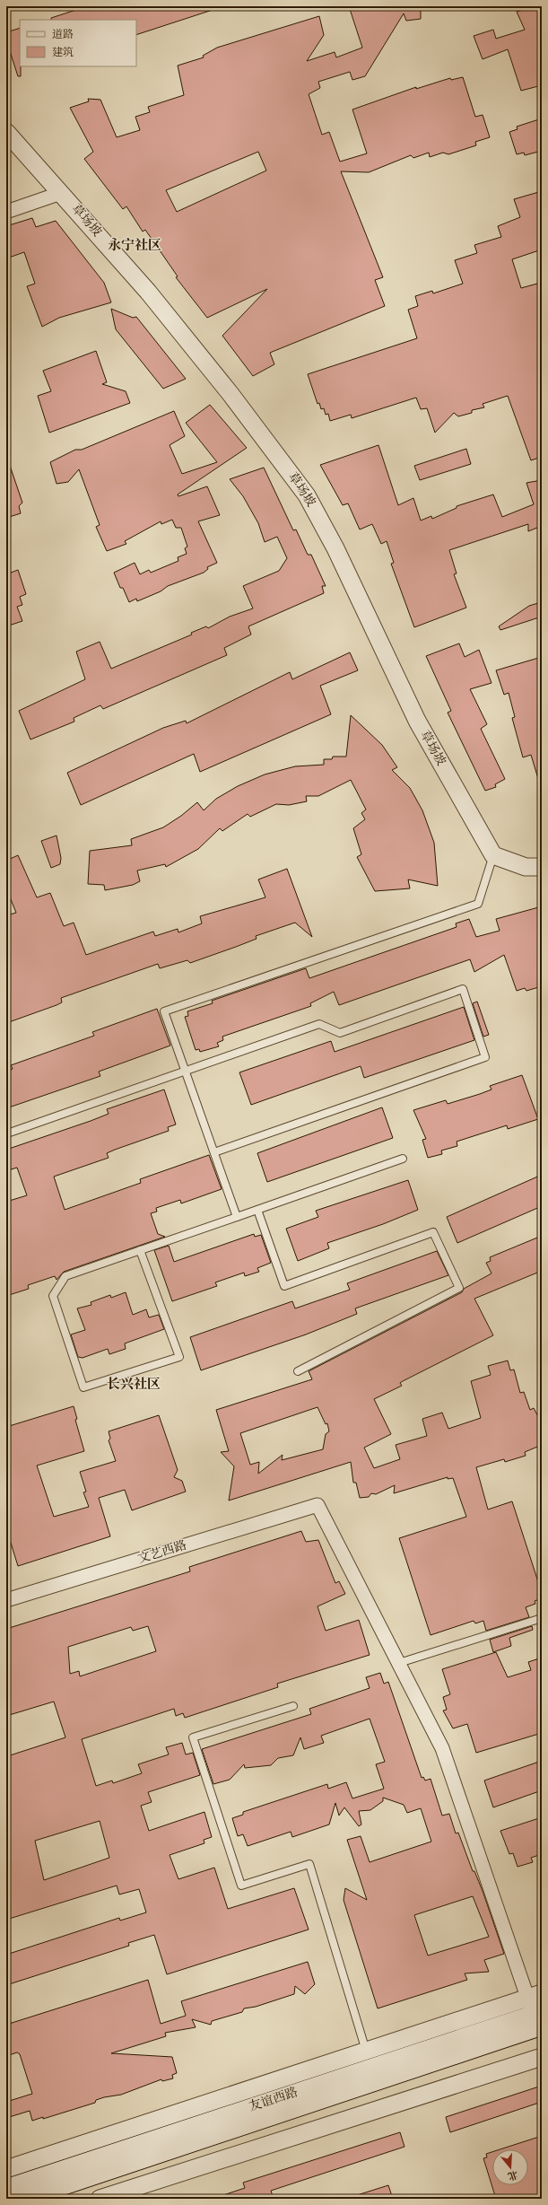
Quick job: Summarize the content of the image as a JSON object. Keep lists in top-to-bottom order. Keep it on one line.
{"streets":{"main road":["友谊西路"],"street":["草场坡","文艺西路"]},"districts":["永宁社区","长兴社区"],"legend":["道路","建筑"],"north":"bottom"}
